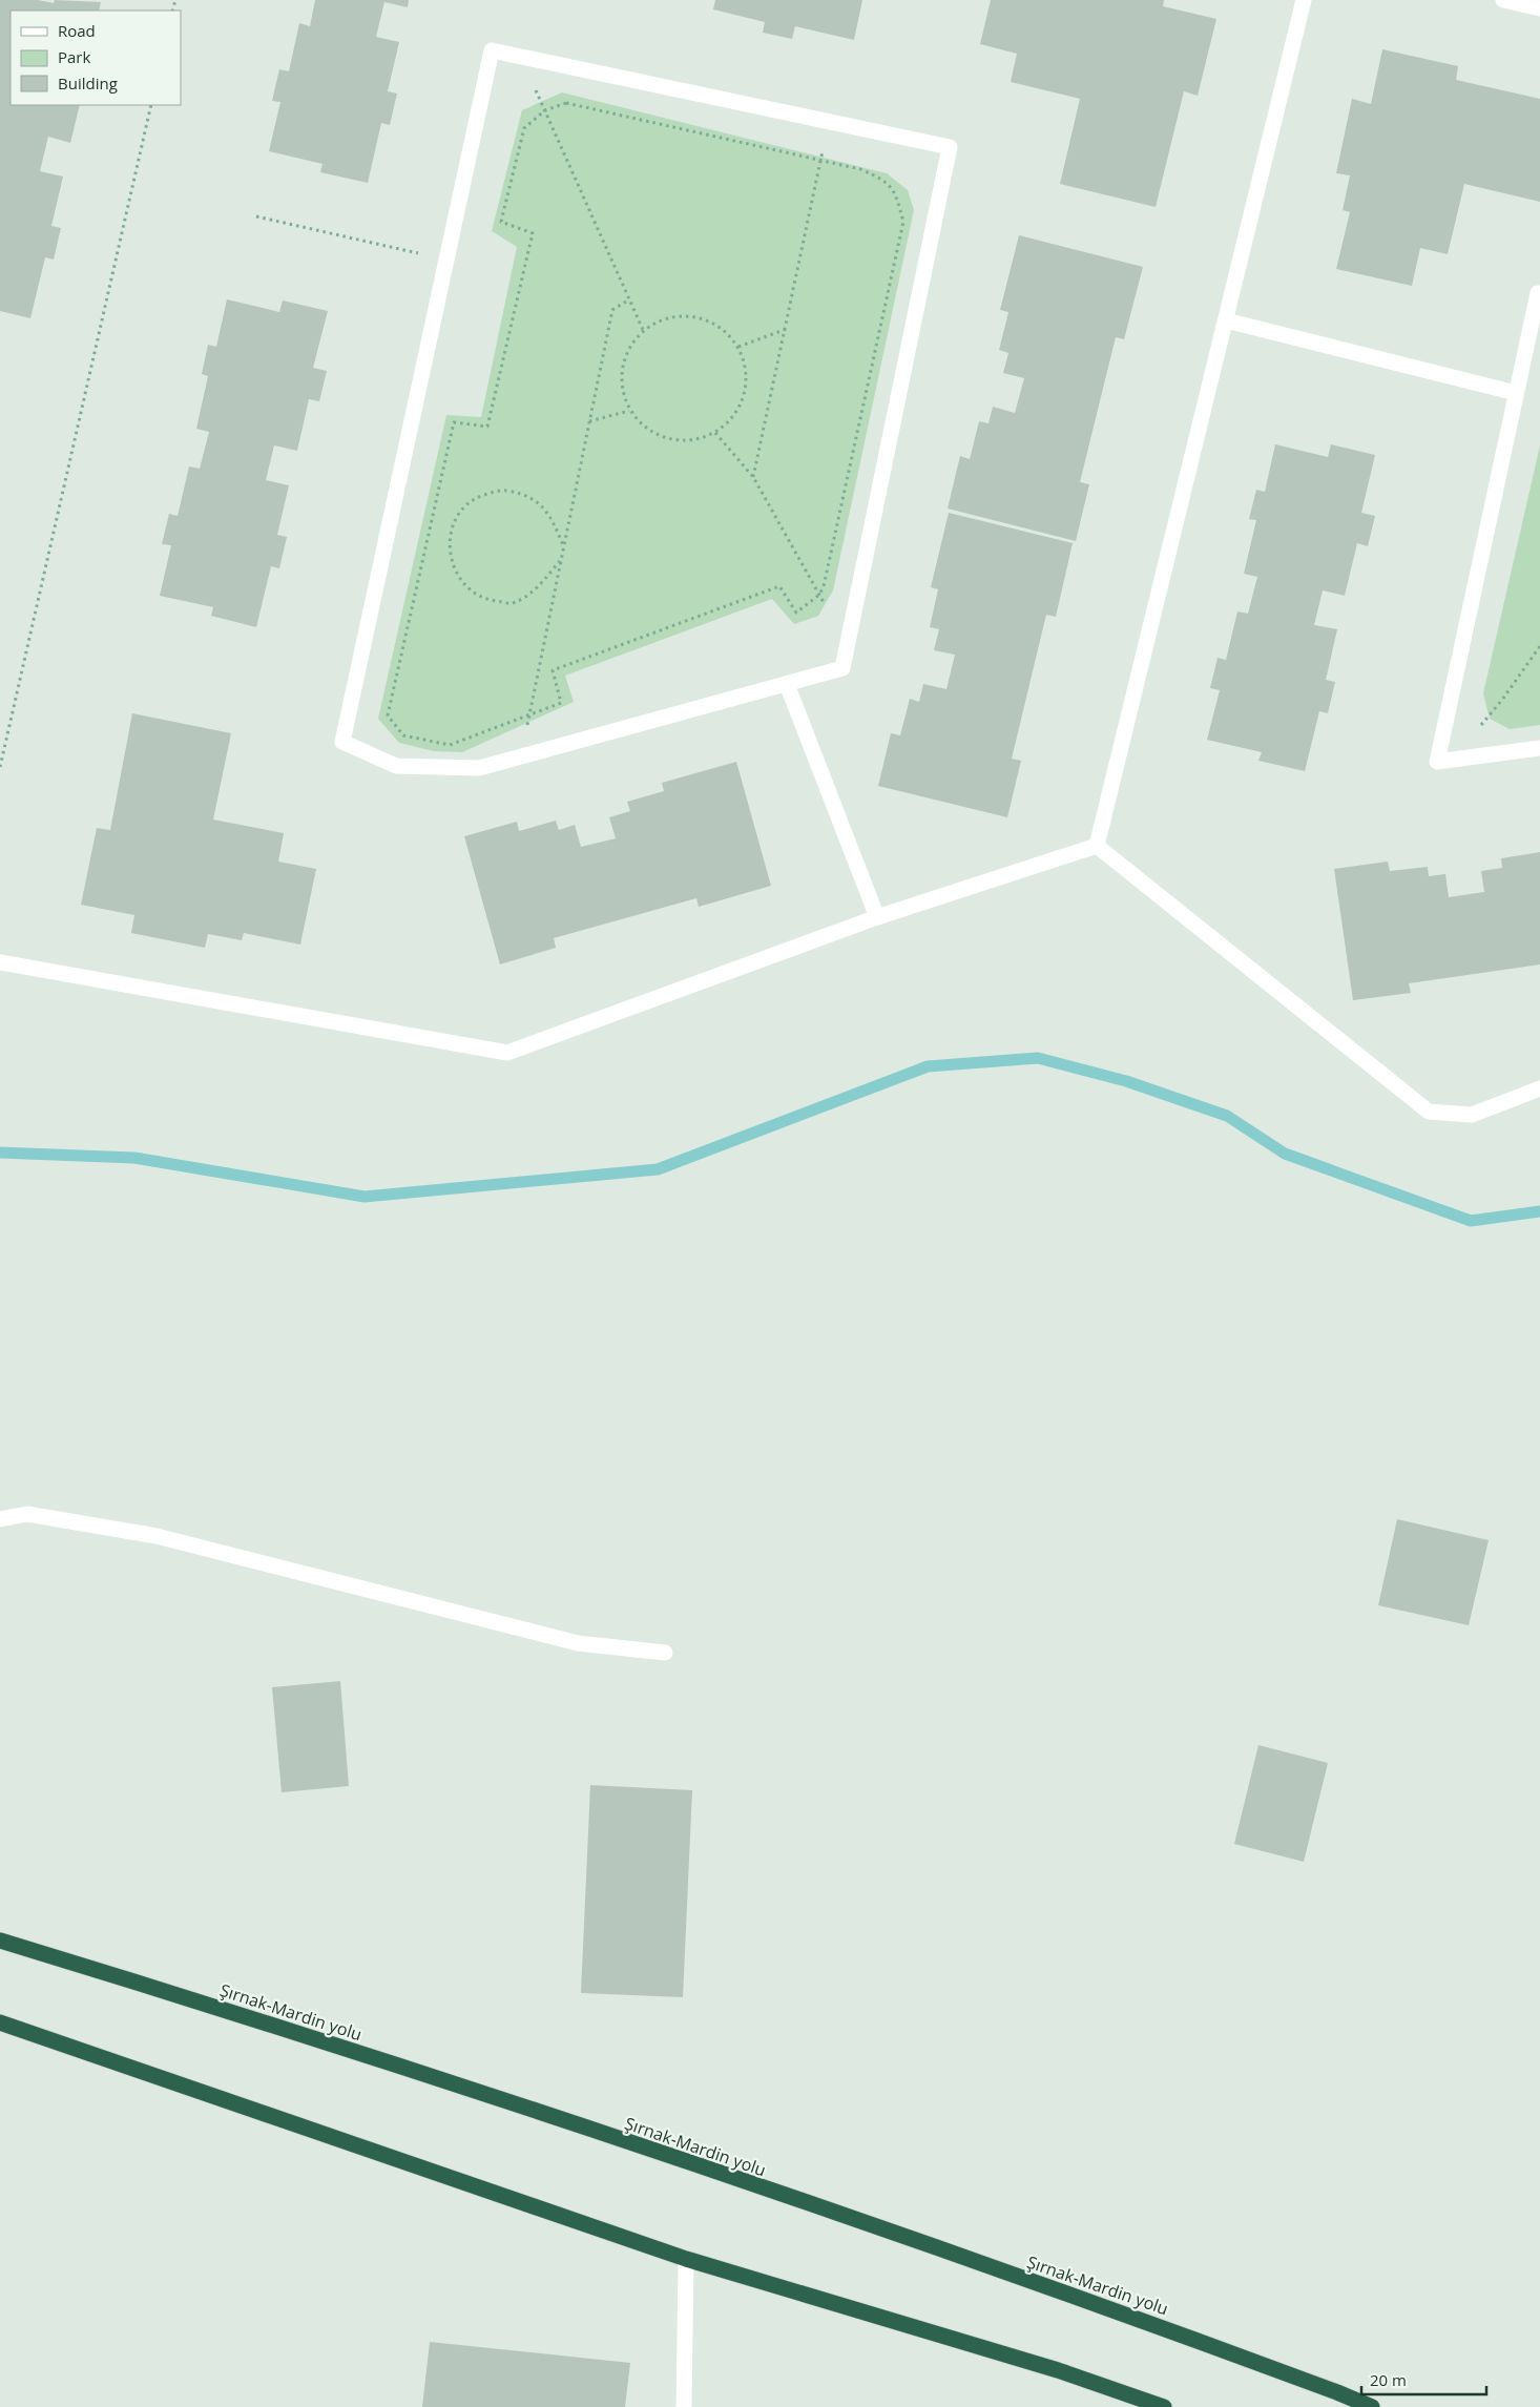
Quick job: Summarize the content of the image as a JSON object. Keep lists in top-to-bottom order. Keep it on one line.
{"streets":{"highway":["Şırnak-Mardin yolu"]},"legend":["Road","Park","Building"],"scale_bar":"20 m"}
